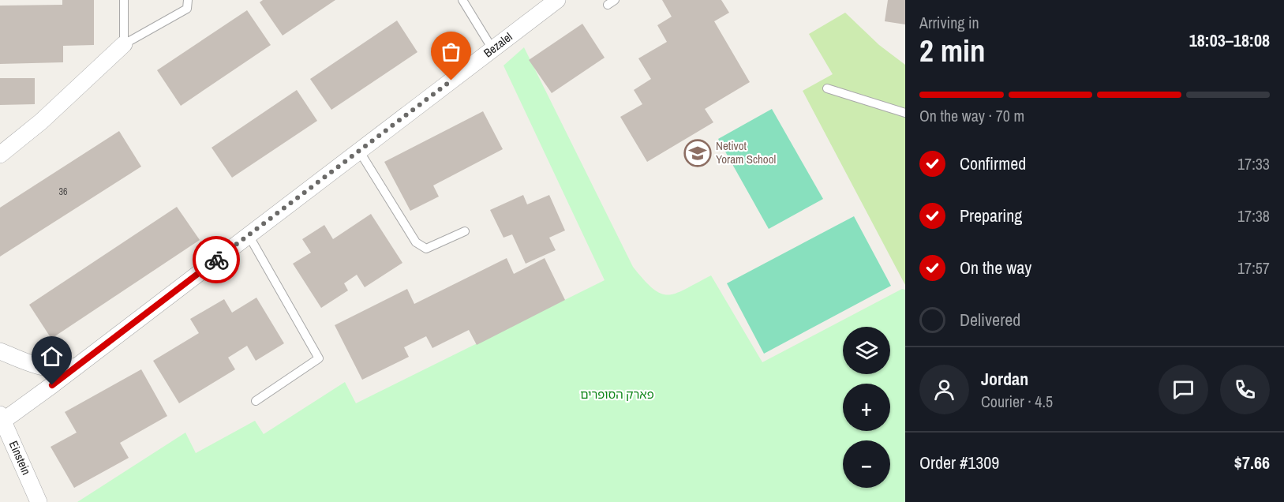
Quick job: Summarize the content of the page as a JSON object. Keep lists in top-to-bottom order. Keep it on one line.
{"streets":{"street":["Bezalel","Einstein"]},"crossings":[["Bezalel","Einstein"]],"parks":["פארק הסופרים"],"places":{"school or university":["Netivot Yoram School"]},"house_numbers":["36"],"page":{"heading":["2 min","Arriving in","18:03–18:08"],"panel":["Jordan","Courier · 4.5","Order #1309","$7.66"],"bar":"On the way · 70 m","list":[["Confirmed","17:33"],["Preparing","17:38"],["On the way","17:57"],"Delivered"],"map_buttons":["+","−"]}}
